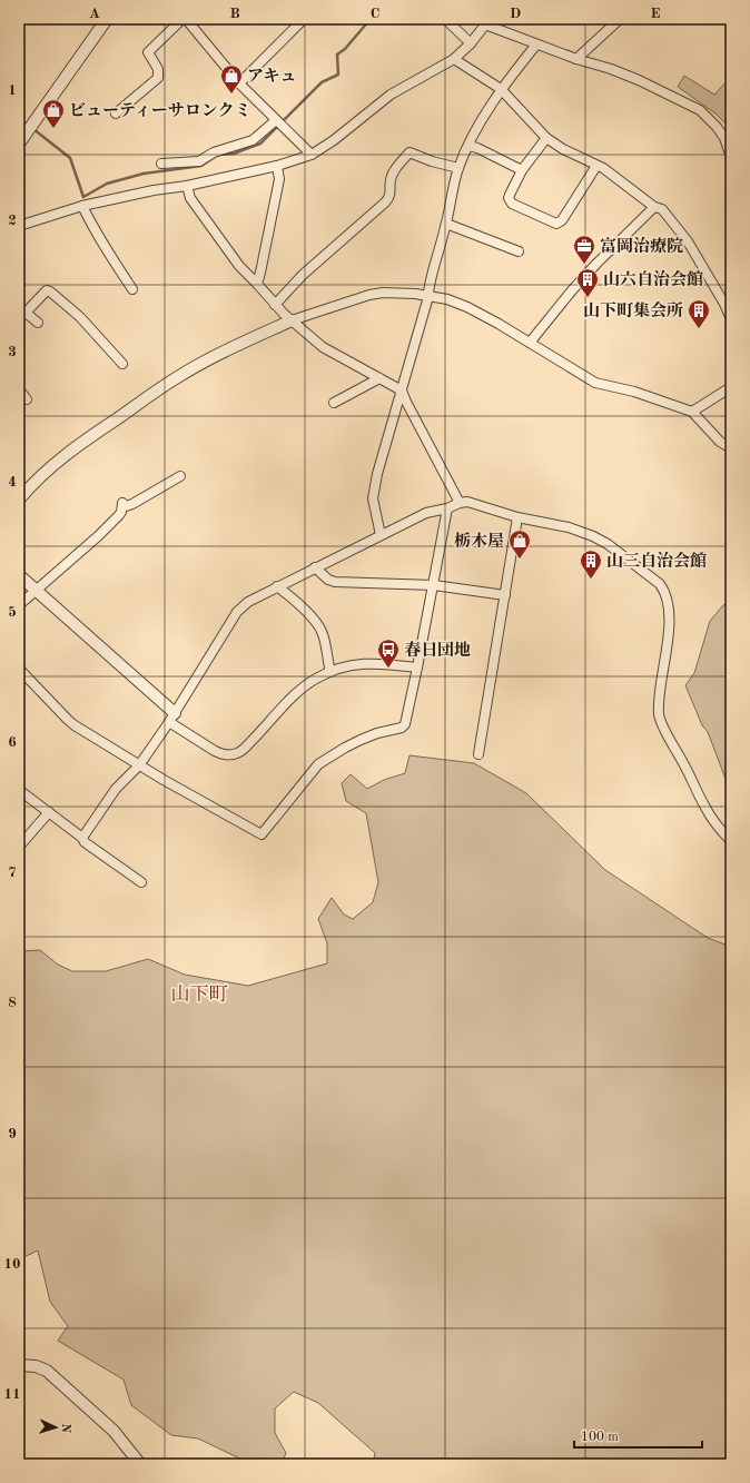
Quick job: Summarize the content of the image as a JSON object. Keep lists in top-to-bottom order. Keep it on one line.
{"districts":["山下町"],"places":{"shop":["アキュ","ビューティーサロンクミ","栃木屋"],"office":["富岡治療院"],"building":["山六自治会館","山下町集会所","山三自治会館"],"bus stop":["春日団地"]},"scale_bar":"100 m","north":"right","grid":{"columns":["A","B","C","D","E"],"rows":["1","2","3","4","5","6","7","8","9","10","11"]}}
